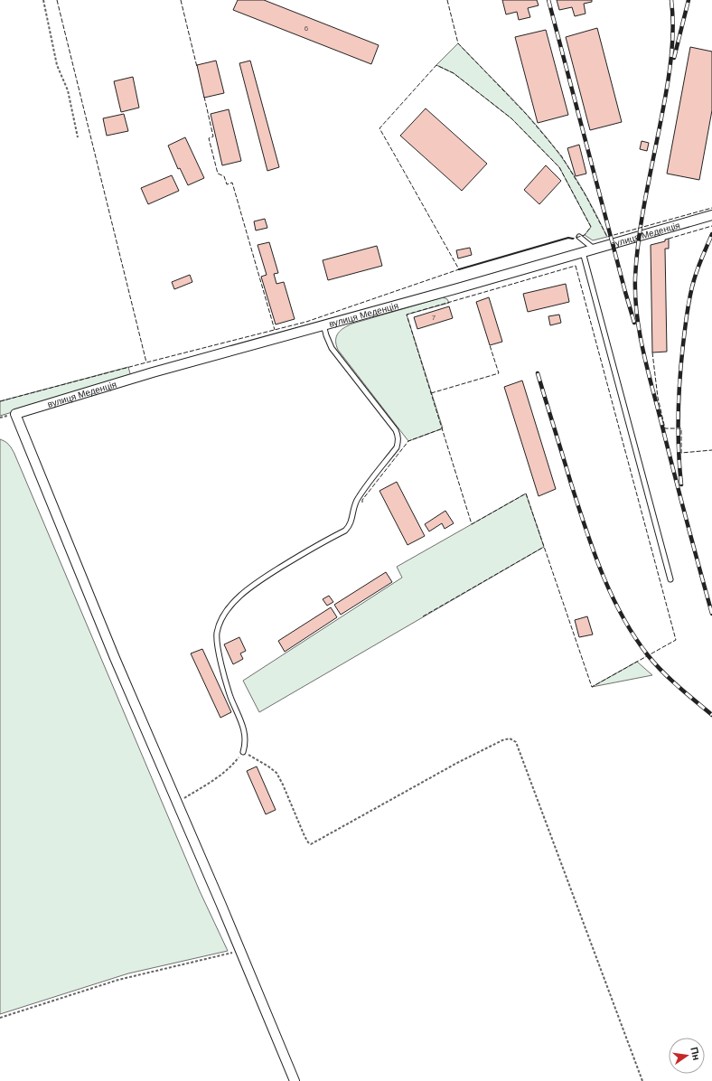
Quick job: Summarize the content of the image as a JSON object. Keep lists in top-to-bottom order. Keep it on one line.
{"streets":{"street":["вулиця Меденція"]},"house_numbers":["6","7"],"north":"right"}
